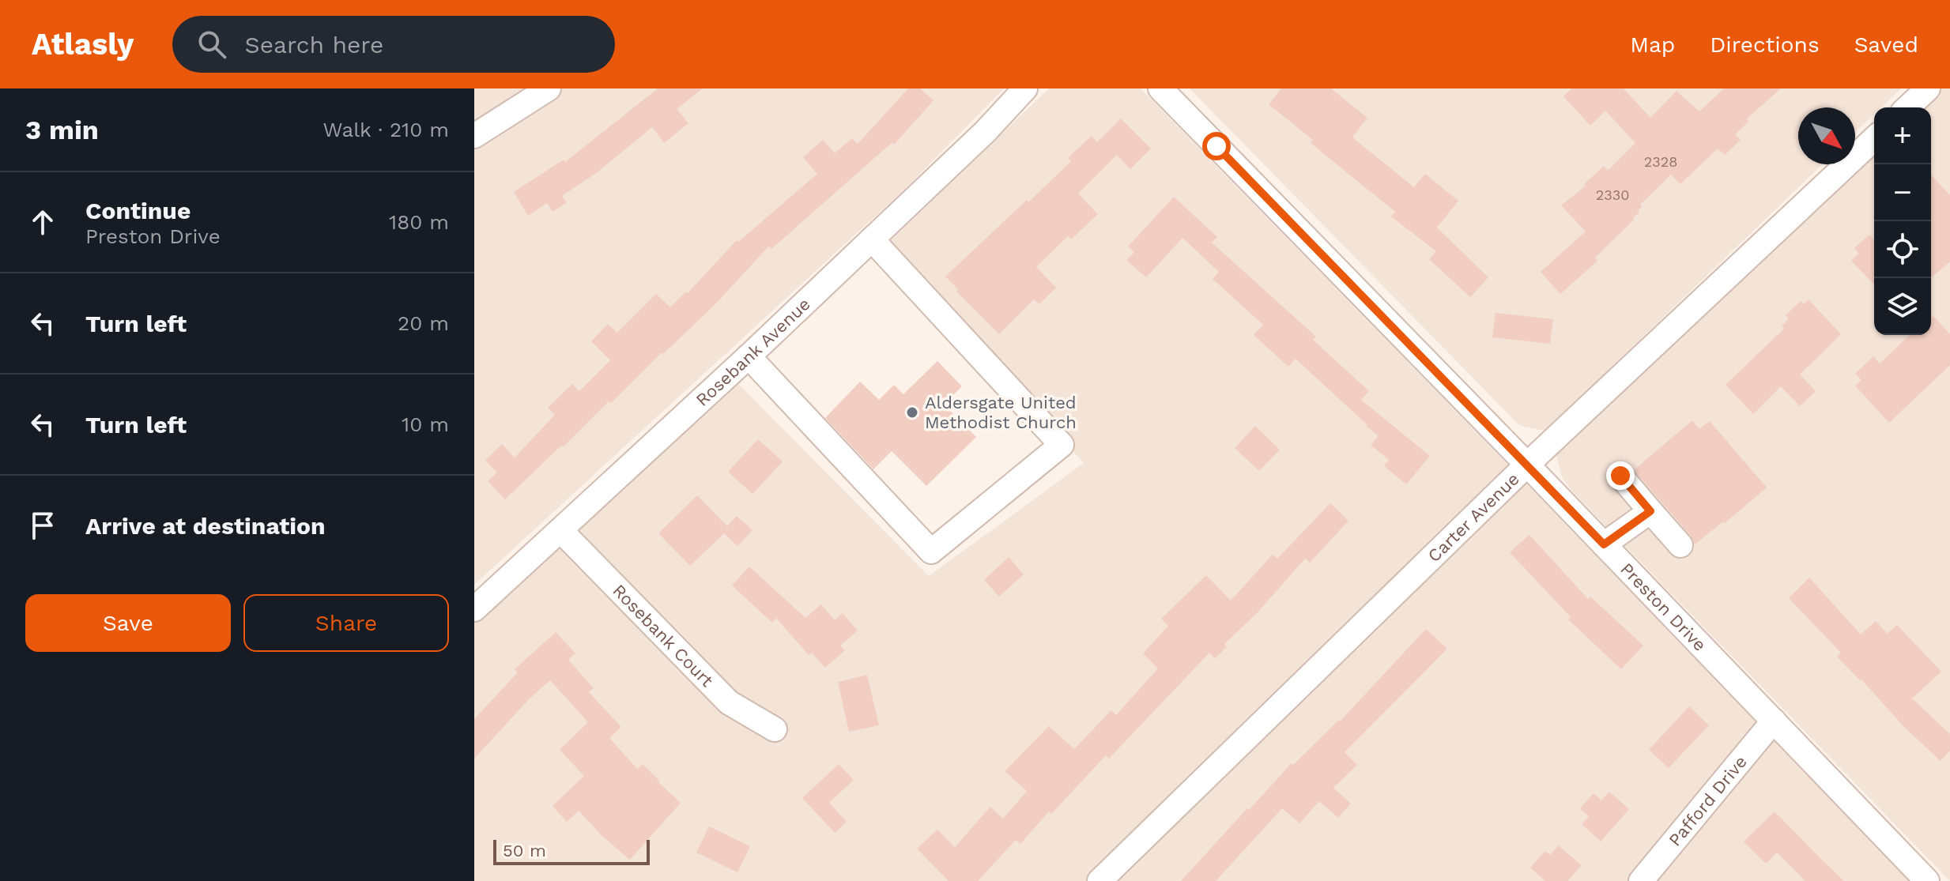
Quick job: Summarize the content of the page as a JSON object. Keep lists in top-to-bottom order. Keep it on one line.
{"streets":{"street":["Rosebank Avenue","Carter Avenue","Preston Drive","Rosebank Court","Pafford Drive"]},"crossings":[["Rosebank Avenue","Rosebank Court"],["Carter Avenue","Preston Drive"],["Preston Drive","Pafford Drive"]],"places":["Aldersgate United Methodist Church"],"house_numbers":["2328","2330"],"scale_bar":"50 m","north":"bottom right","page":{"header":"Atlasly","search":"Search here","nav":["Map","Directions","Saved"],"heading":["3 min","Walk · 210 m"],"map_buttons":["+","−"],"list":[["Continue","Preston Drive","180 m"],["Turn left","20 m"],["Turn left","10 m"],"Arrive at destination"],"buttons":["Save","Share"],"scale":"50 m"}}
